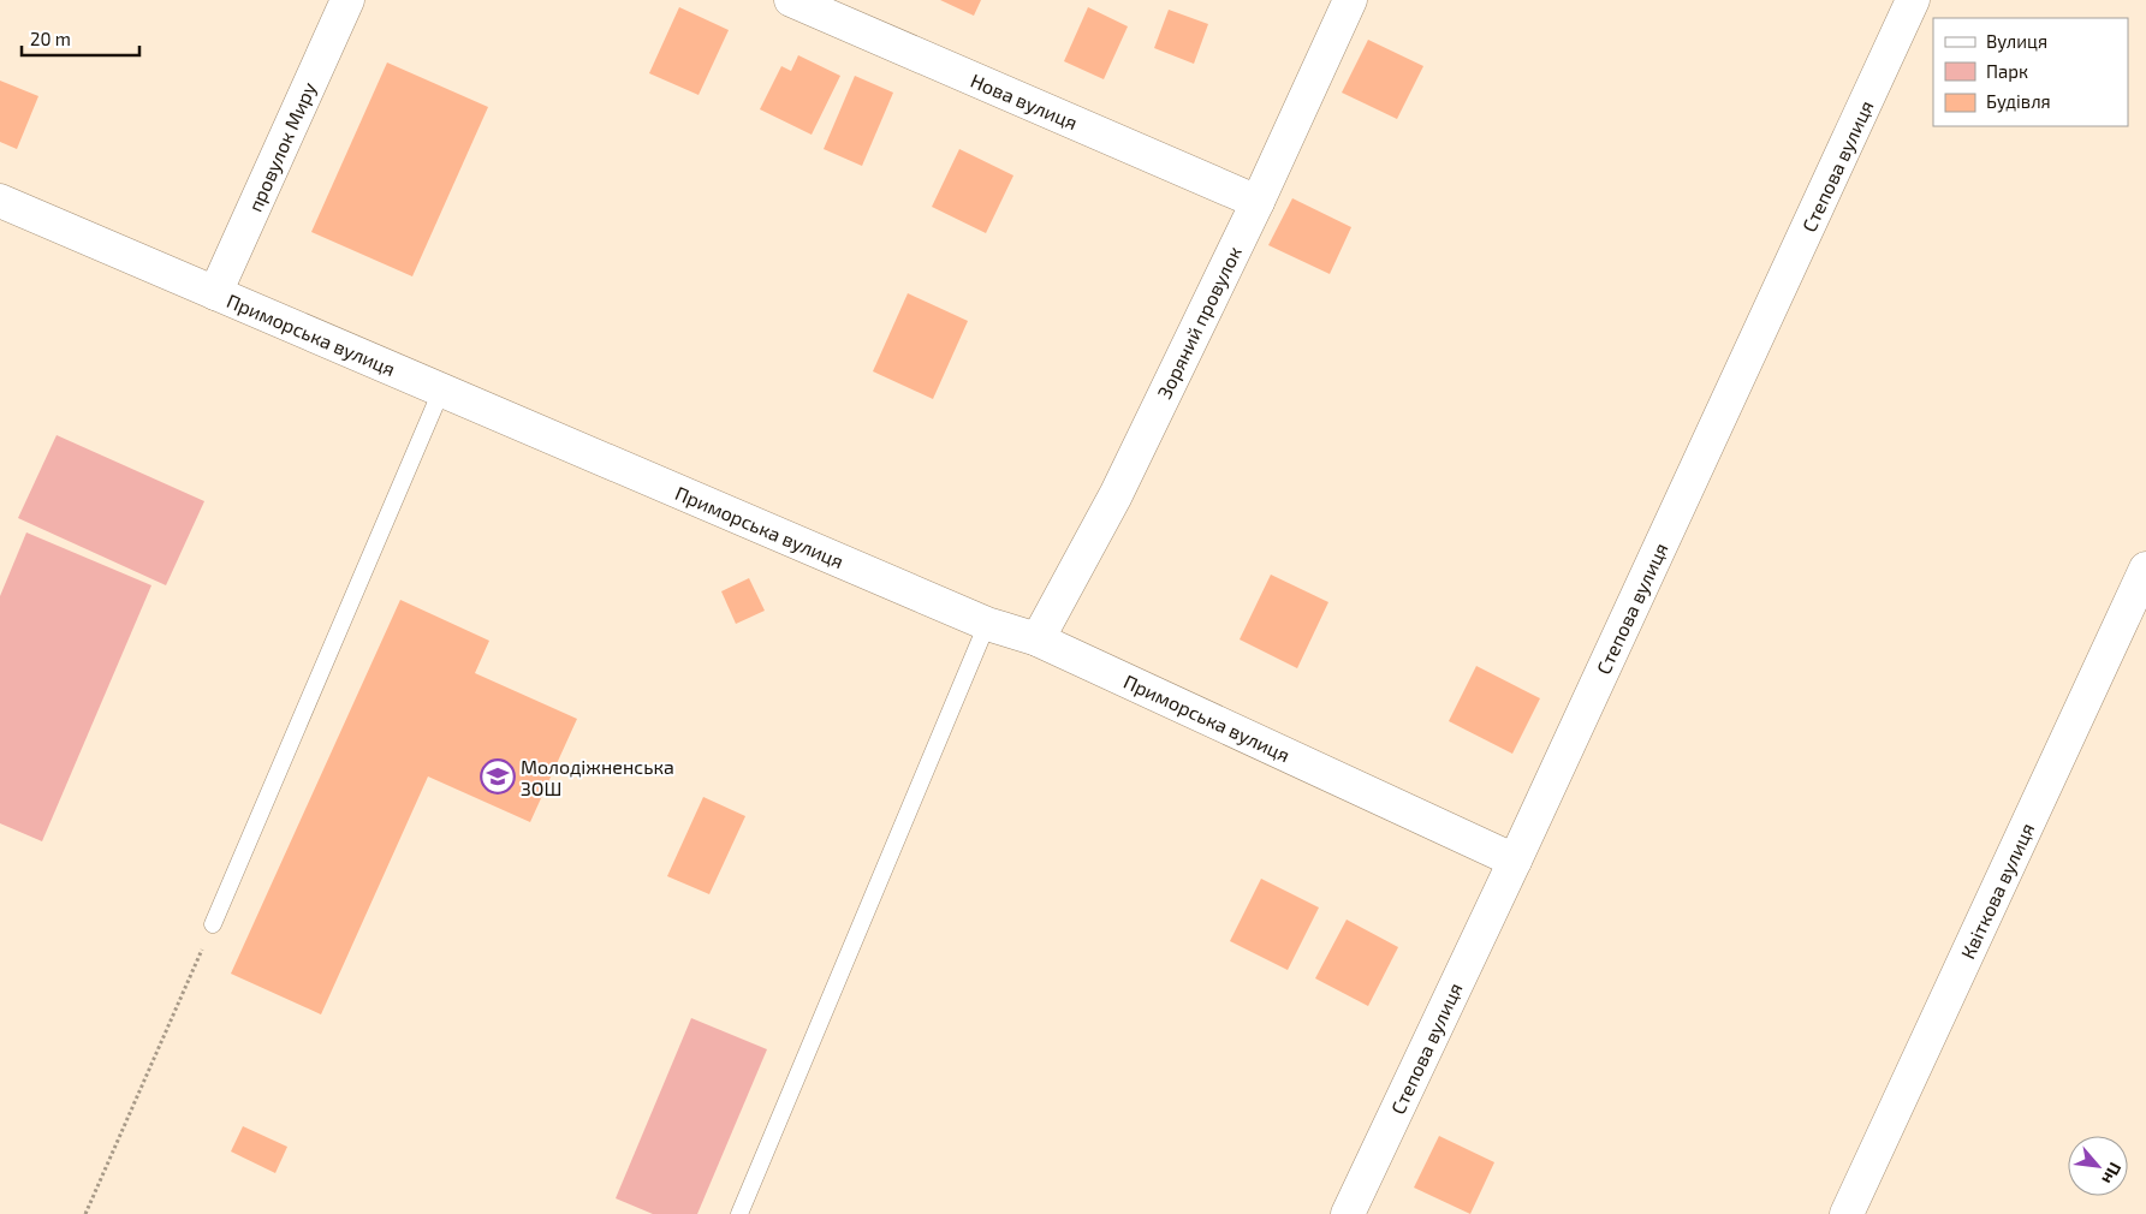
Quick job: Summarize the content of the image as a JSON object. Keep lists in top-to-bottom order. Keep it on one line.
{"streets":{"street":["Нова вулиця","провулок Миру","Степова вулиця","Зоряний провулок","Приморська вулиця","Квіткова вулиця"]},"crossings":[["Нова вулиця","Зоряний провулок"],["провулок Миру","Приморська вулиця"],["Степова вулиця","Приморська вулиця"],["Зоряний провулок","Приморська вулиця"]],"places":{"school or university":["Молодіжненська ЗОШ"]},"legend":["Вулиця","Парк","Будівля"],"scale_bar":"20 m","north":"bottom right"}
